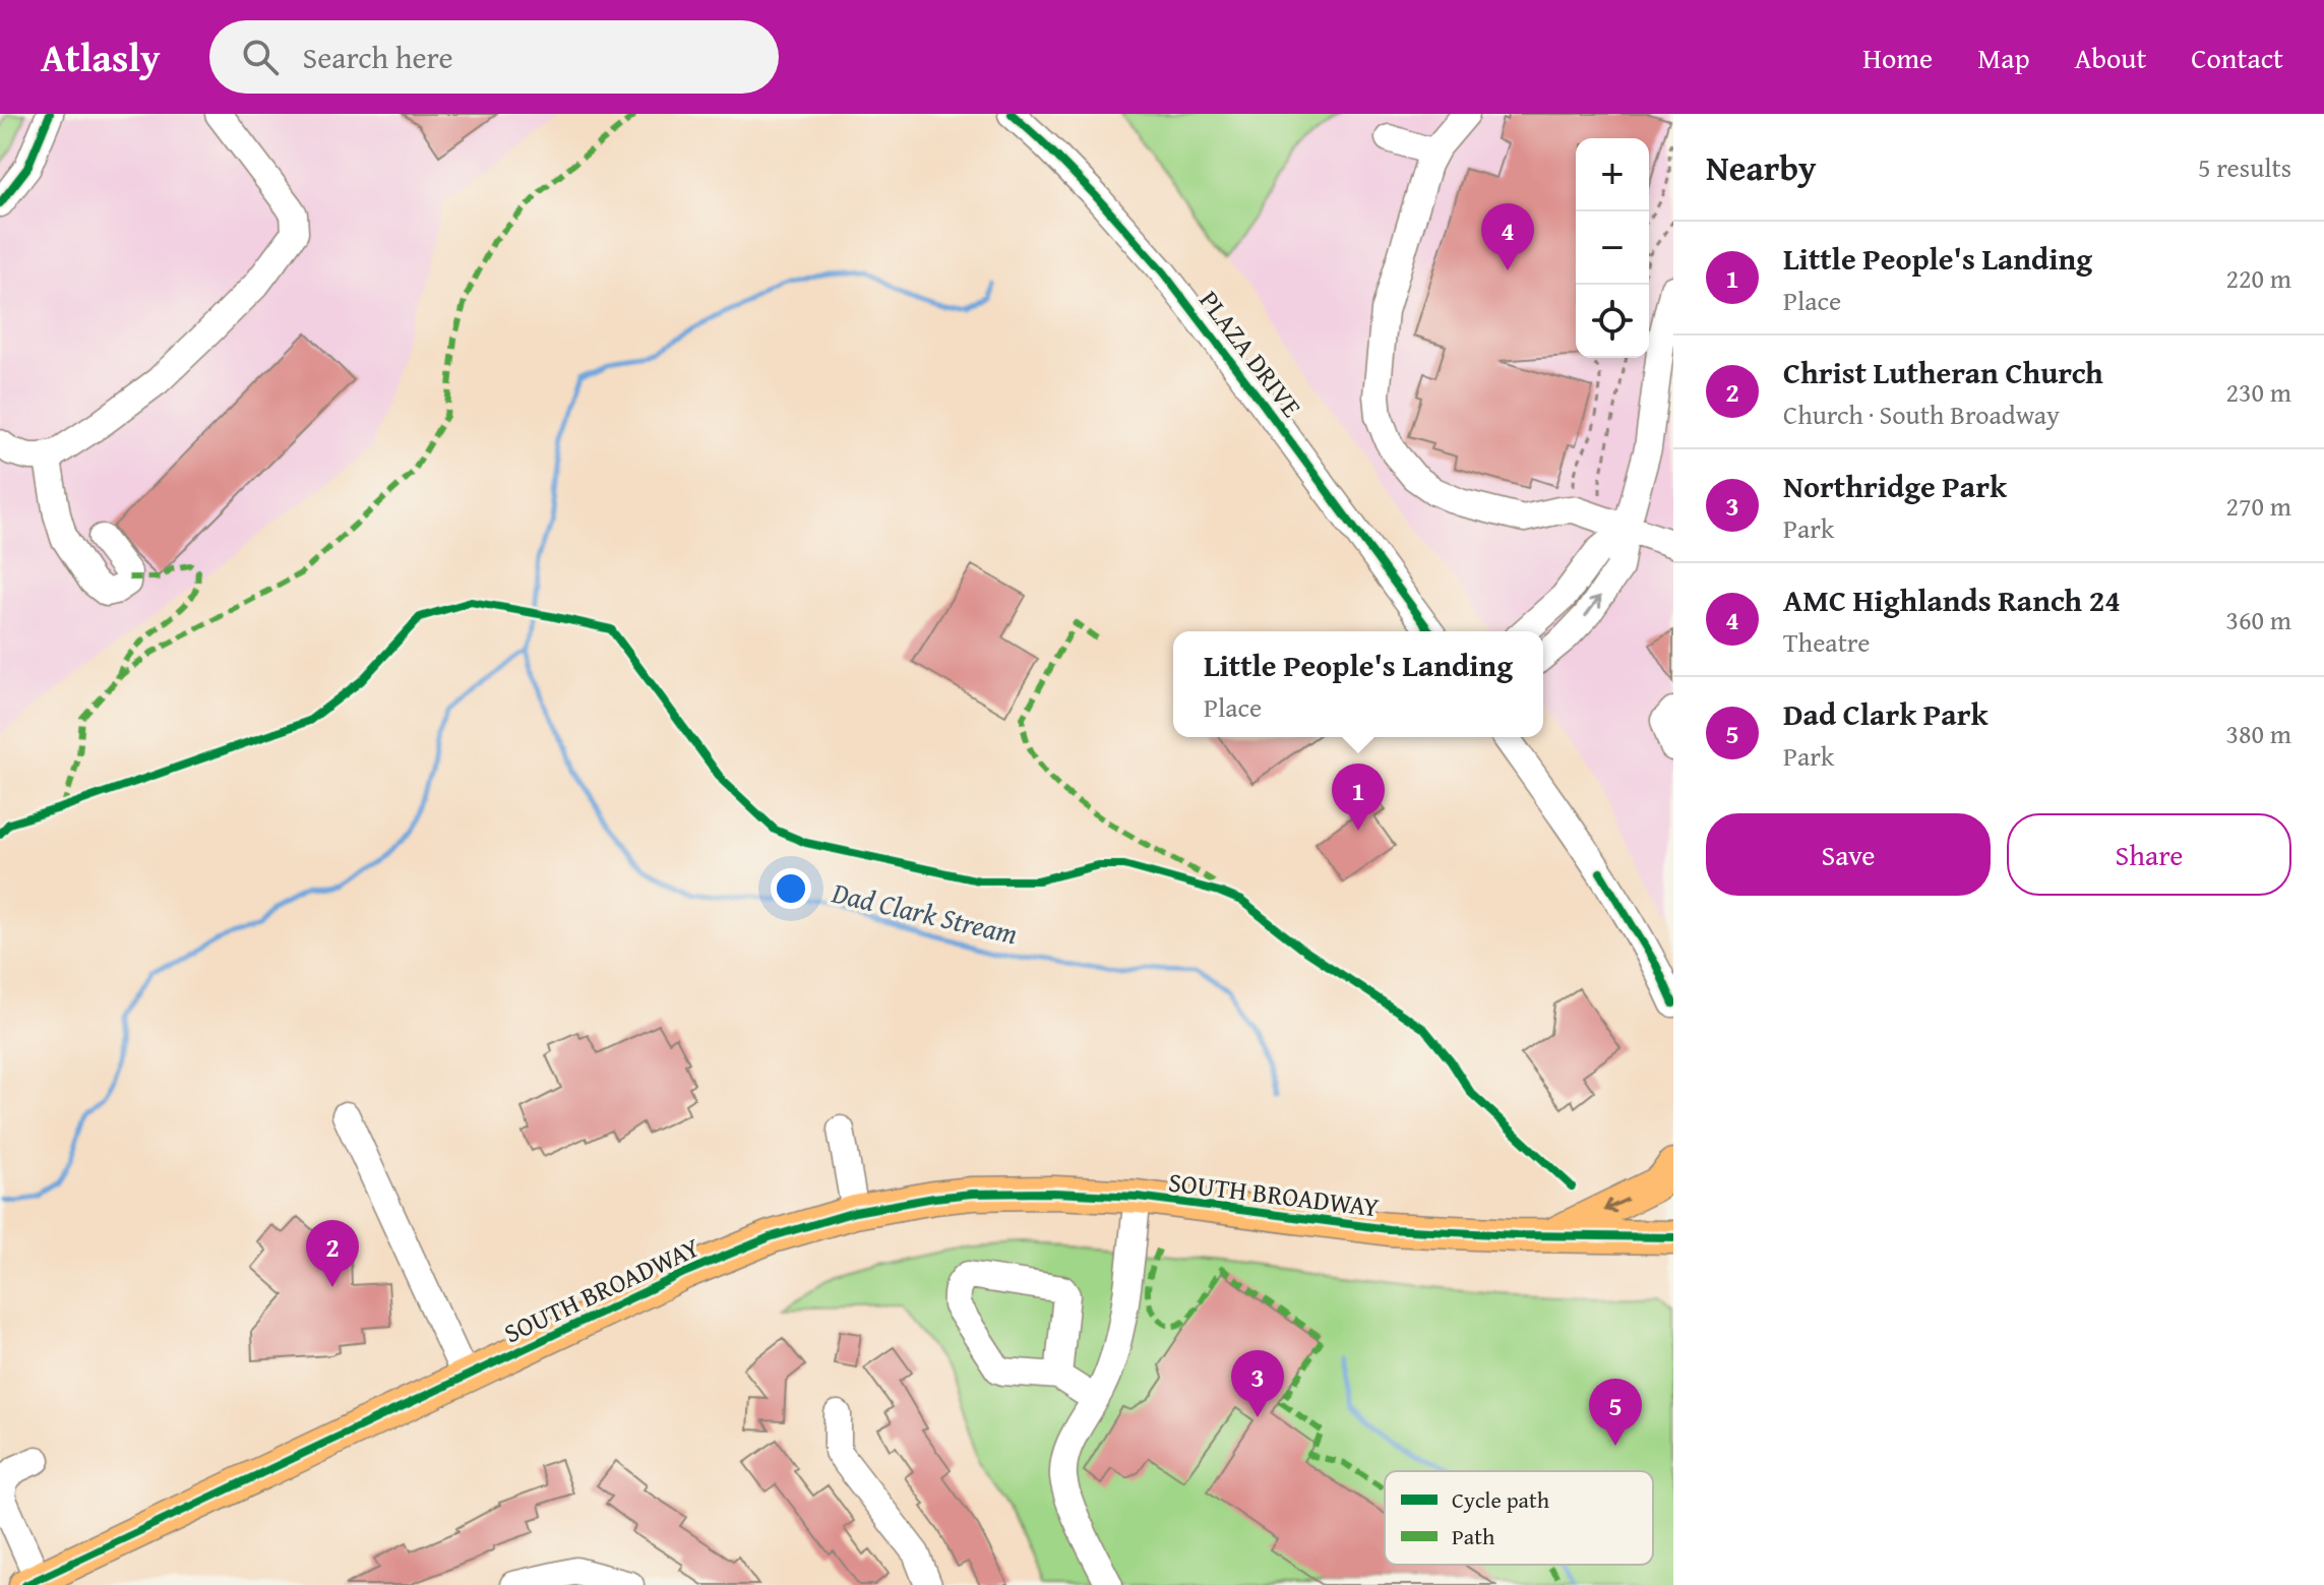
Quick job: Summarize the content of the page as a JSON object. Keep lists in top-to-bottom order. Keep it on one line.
{"streets":{"main road":["SOUTH BROADWAY"],"street":["PLAZA DRIVE"]},"water":["Dad Clark Stream"],"legend":["Cycle path","Path"],"page":{"header":"Atlasly","search":"Search here","nav":["Home","Map","About","Contact"],"heading":["Nearby","5 results"],"map_buttons":["+","−"],"pins":["4","1","2","3","5"],"list":[{"mark":"1","name":"Little People's Landing","note":"Place","value":"220 m"},{"mark":"2","name":"Christ Lutheran Church","note":"Church · South Broadway","value":"230 m"},{"mark":"3","name":"Northridge Park","note":"Park","value":"270 m"},{"mark":"4","name":"AMC Highlands Ranch 24","note":"Theatre","value":"360 m"},{"mark":"5","name":"Dad Clark Park","note":"Park","value":"380 m"}],"popup":["Little People's Landing","Place"],"buttons":["Save","Share"]}}
